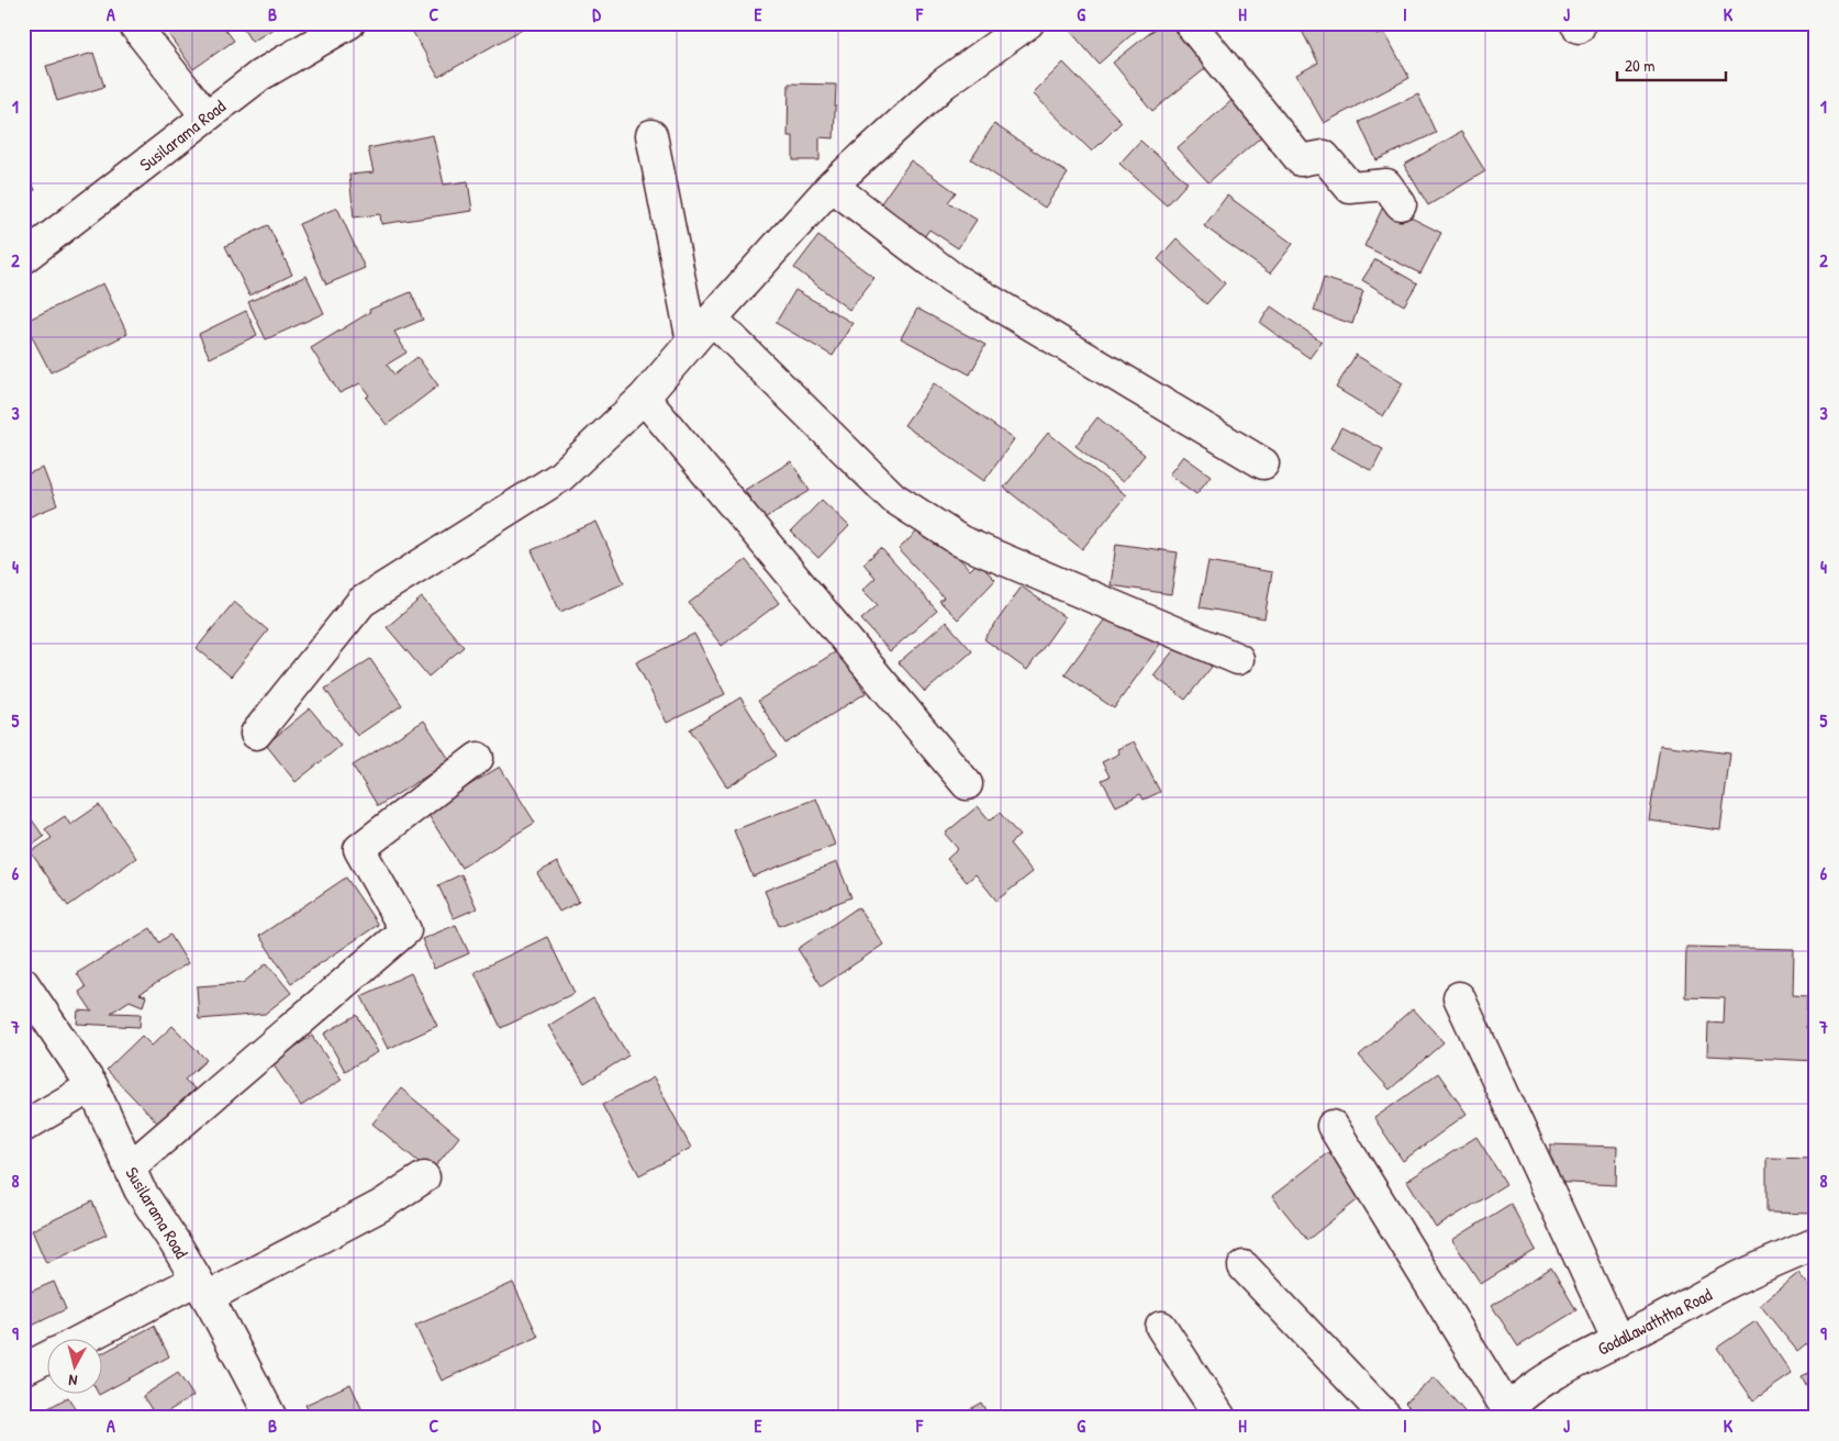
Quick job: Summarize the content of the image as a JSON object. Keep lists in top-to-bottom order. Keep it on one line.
{"streets":{"street":["Susilarama Road","Godallawaththa Road"]},"scale_bar":"20 m","north":"bottom","grid":{"columns":["A","B","C","D","E","F","G","H","I","J","K"],"rows":["1","2","3","4","5","6","7","8","9"]}}
